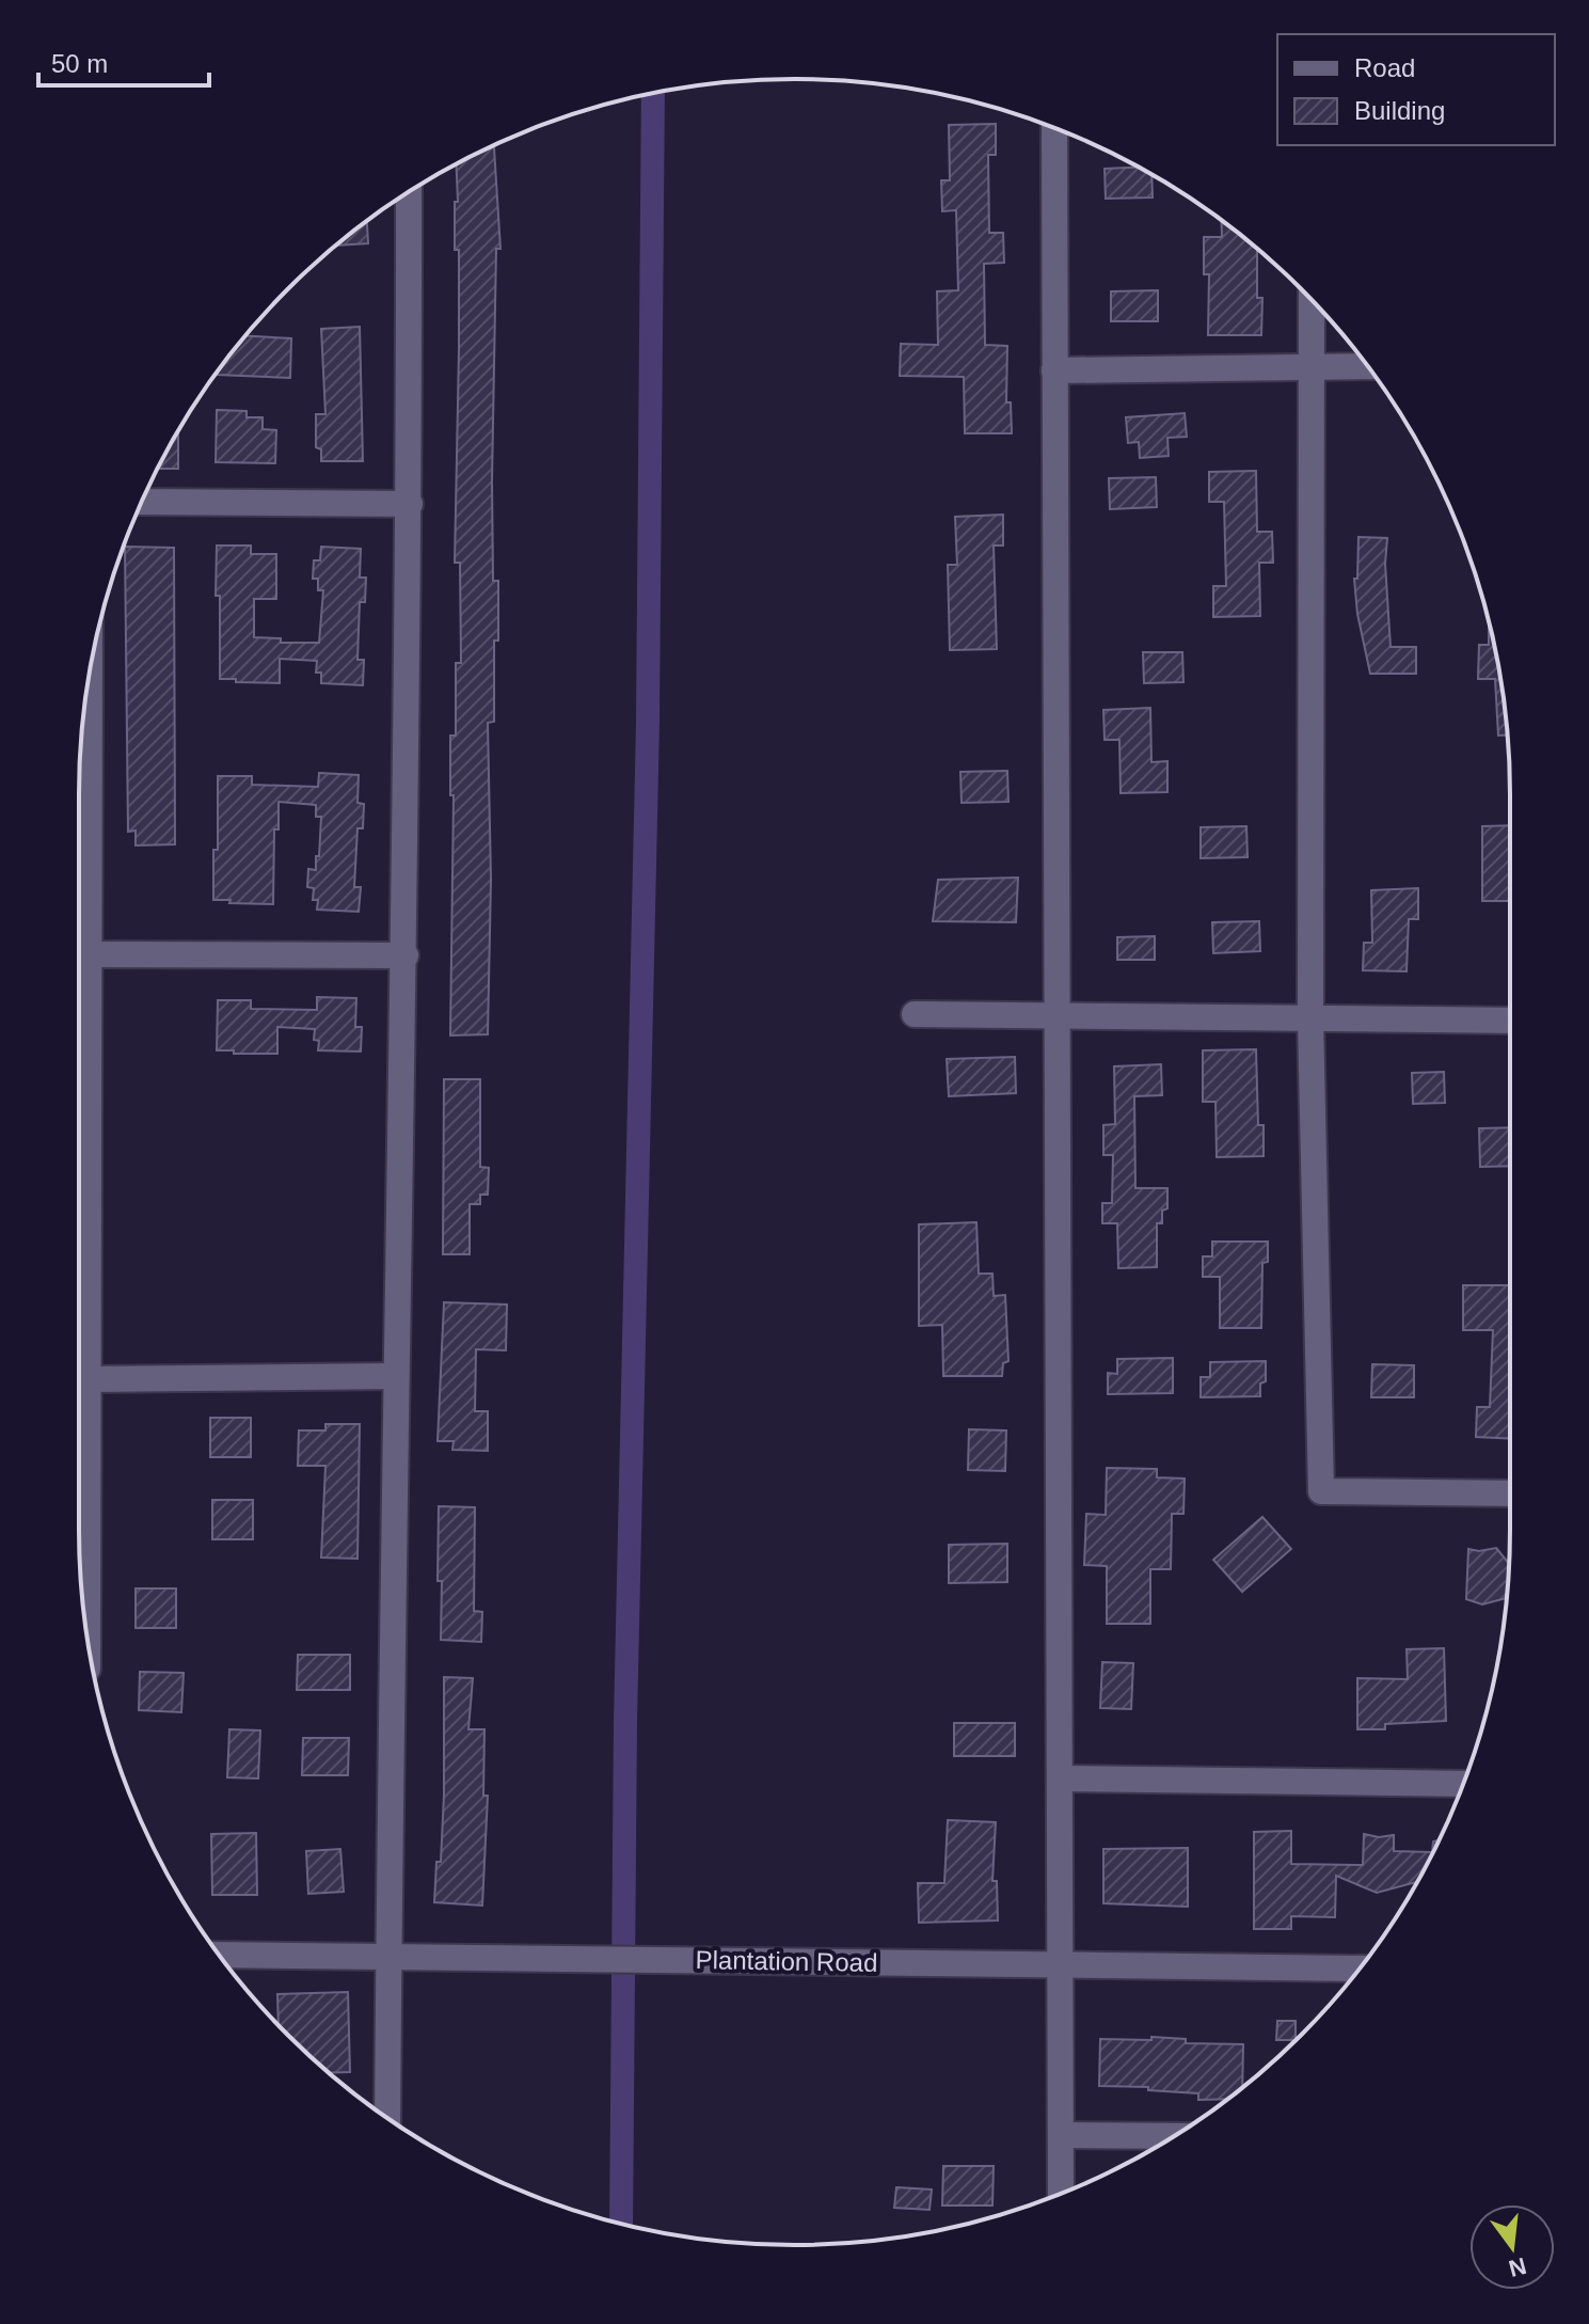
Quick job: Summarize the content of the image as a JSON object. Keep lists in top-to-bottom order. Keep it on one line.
{"streets":{"street":["Plantation Road"]},"legend":["Road","Building"],"scale_bar":"50 m","north":"bottom"}
